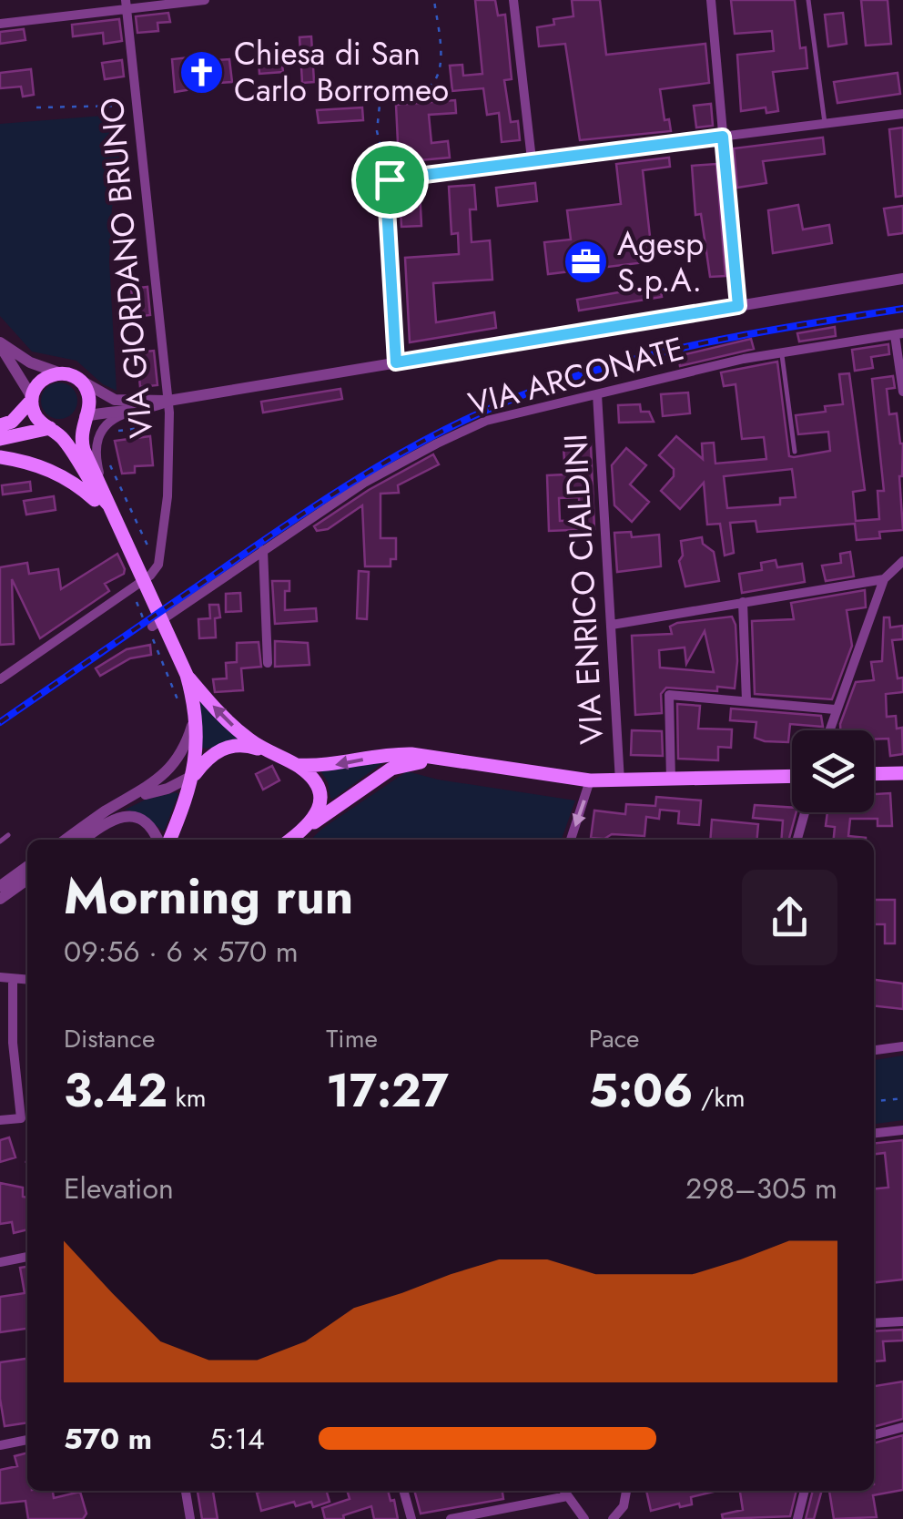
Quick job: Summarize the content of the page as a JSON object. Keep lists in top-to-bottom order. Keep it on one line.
{"streets":{"street":["VIA GIORDANO BRUNO","VIA ARCONATE","VIA ENRICO CIALDINI"]},"crossings":[["VIA ARCONATE","VIA ENRICO CIALDINI"]],"places":{"church":["Chiesa di San Carlo Borromeo"],"office":["Agesp S.p.A."]},"page":{"heading":["Morning run","09:56 · 6 × 570 m"],"stats":[["Distance","3.42 km"],["Time","17:27"],["Pace","5:06 /km"]],"chart":["Elevation","298–305 m"],"list":[{"name":"570 m","note":"5:14"}]}}
